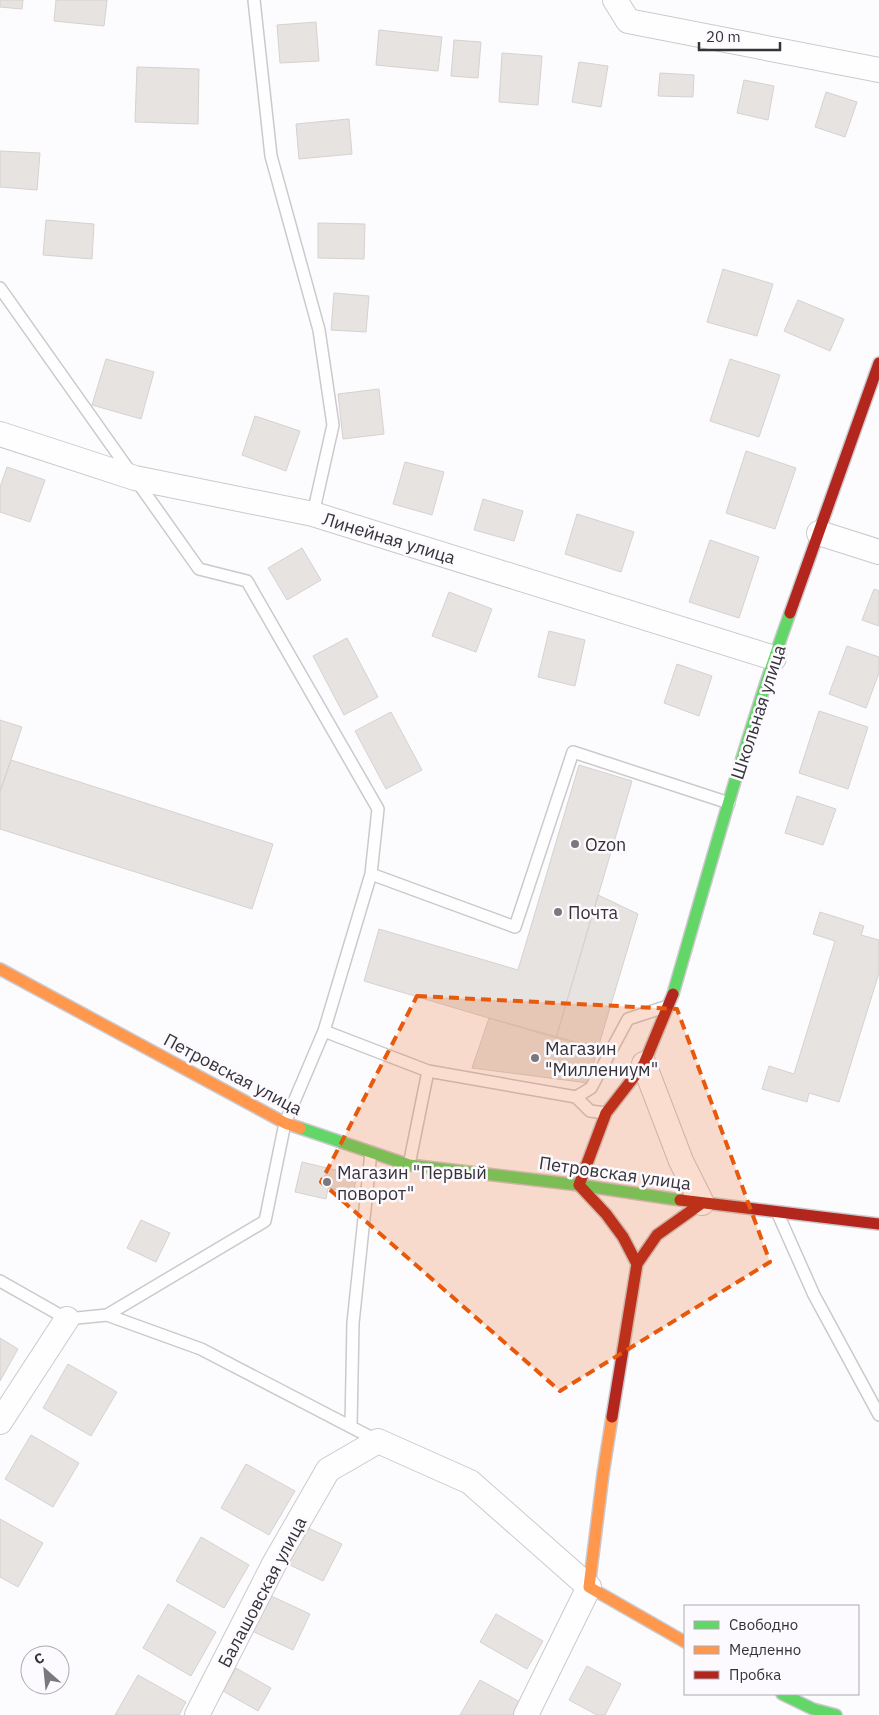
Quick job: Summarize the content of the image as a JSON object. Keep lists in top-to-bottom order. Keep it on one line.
{"streets":{"street":["Линейная улица","Школьная улица","Петровская улица","Балашовская улица"]},"crossings":[["Линейная улица","Школьная улица"],["Школьная улица","Петровская улица"]],"places":["Ozon","Почта","Магазин \"Миллениум\"","Магазин \"Первый поворот\""],"legend":["Свободно","Медленно","Пробка"],"scale_bar":"20 m","north":"top left"}
